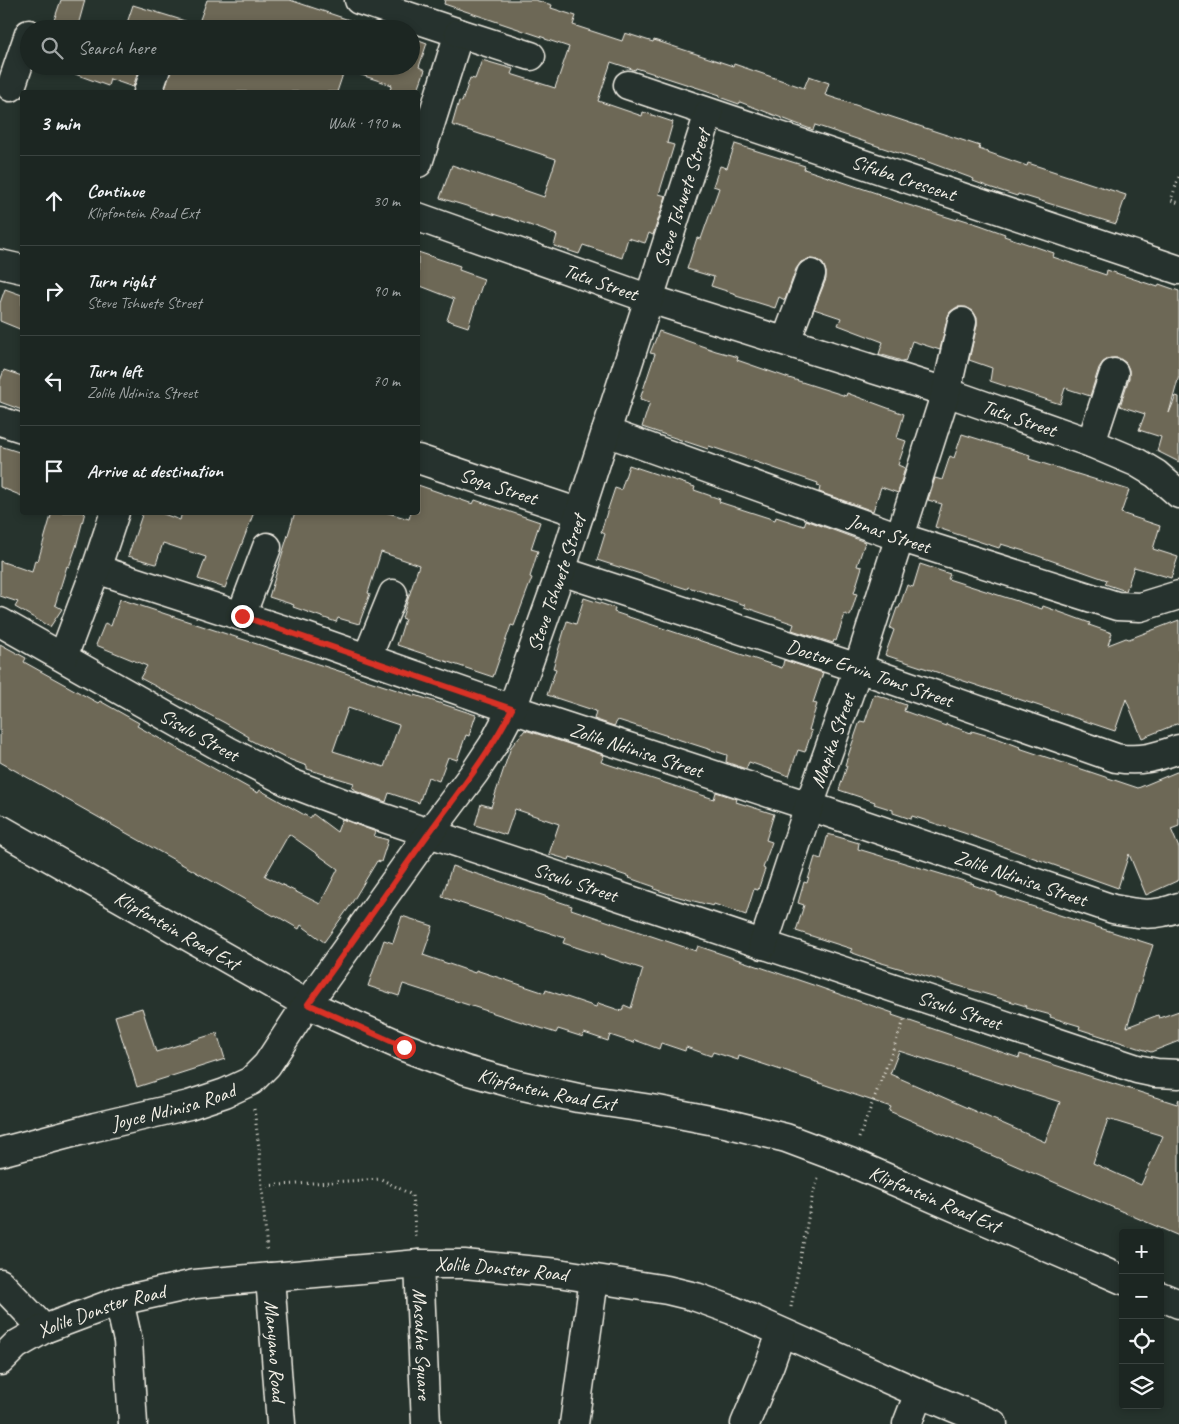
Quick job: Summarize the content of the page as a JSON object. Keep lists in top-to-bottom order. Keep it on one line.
{"streets":{"street":["Sifuba Crescent","Steve Tshwete Street","Tutu Street","Soga Street","Jonas Street","Doctor Ervin Toms Street","Sisulu Street","Mapika Street","Zolile Ndinisa Street","Klipfontein Road Ext","Joyce Ndinisa Road","Xolile Donster Road","Masakhe Square","Manyano Road"]},"crossings":[["Sifuba Crescent","Steve Tshwete Street"],["Steve Tshwete Street","Tutu Street"],["Steve Tshwete Street","Soga Street"],["Steve Tshwete Street","Jonas Street"],["Steve Tshwete Street","Doctor Ervin Toms Street"],["Steve Tshwete Street","Sisulu Street"],["Steve Tshwete Street","Zolile Ndinisa Street"],["Steve Tshwete Street","Klipfontein Road Ext"],["Steve Tshwete Street","Joyce Ndinisa Road"],["Tutu Street","Mapika Street"],["Jonas Street","Mapika Street"],["Doctor Ervin Toms Street","Mapika Street"],["Sisulu Street","Mapika Street"],["Mapika Street","Zolile Ndinisa Street"],["Klipfontein Road Ext","Joyce Ndinisa Road"],["Xolile Donster Road","Masakhe Square"],["Xolile Donster Road","Manyano Road"]],"page":{"search":"Search here","heading":["3 min","Walk · 190 m"],"list":[["Continue","Klipfontein Road Ext","30 m"],["Turn right","Steve Tshwete Street","90 m"],["Turn left","Zolile Ndinisa Street","70 m"],"Arrive at destination"],"map_buttons":["+","−"]}}
